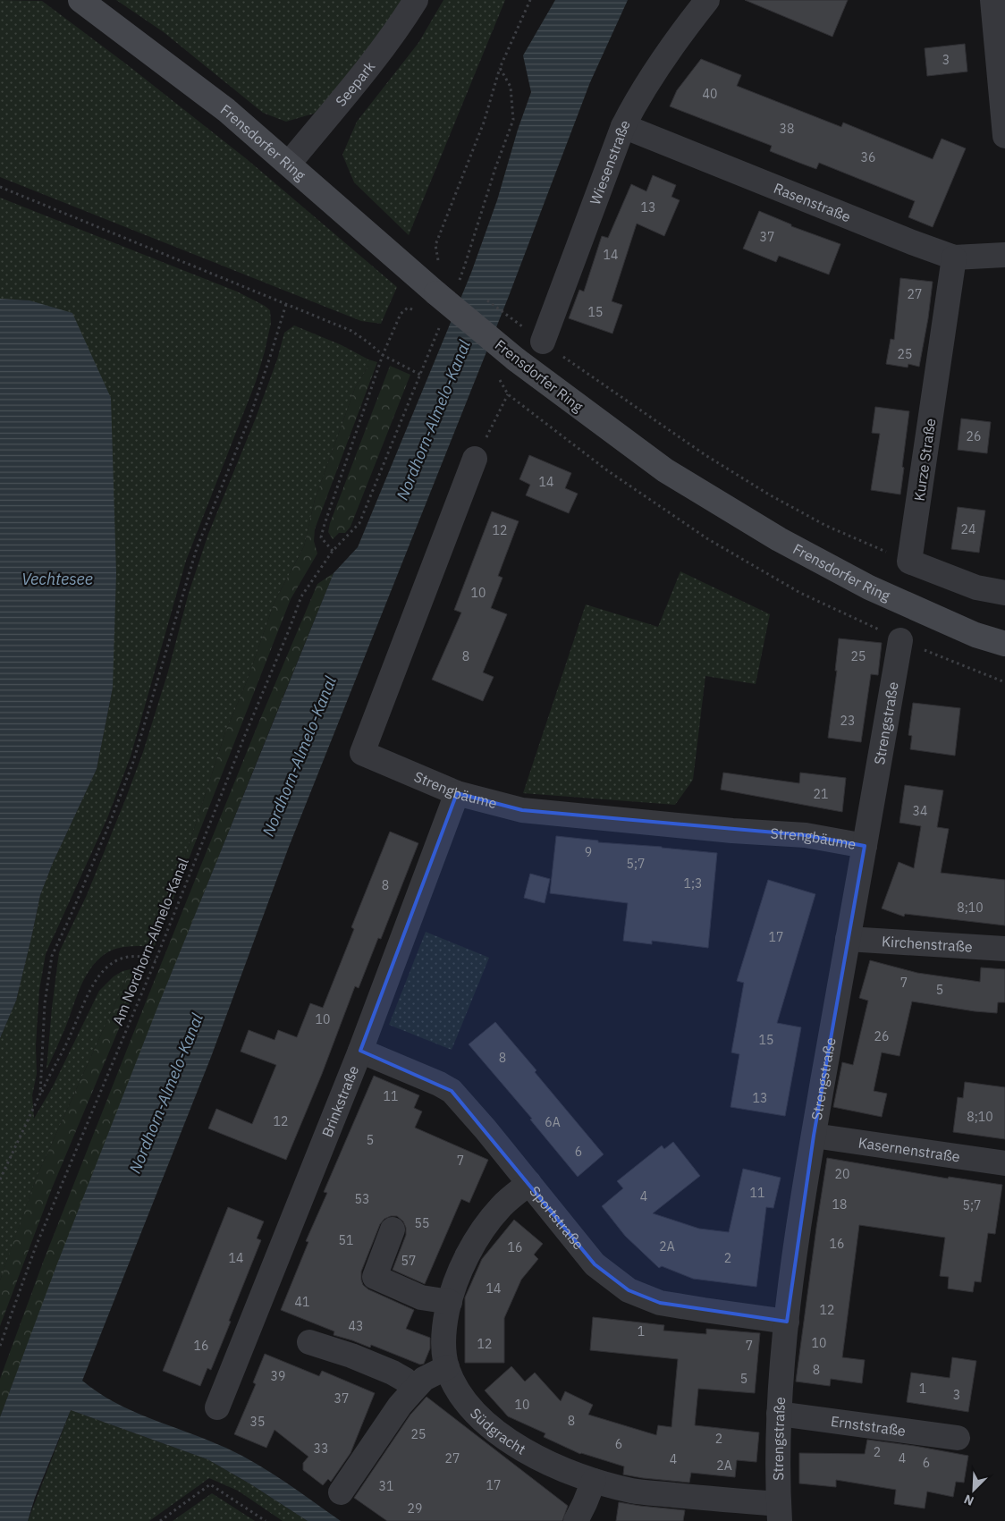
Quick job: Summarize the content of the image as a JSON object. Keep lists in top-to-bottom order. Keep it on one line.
{"streets":{"street":["Seepark","Frensdorfer Ring","Wiesenstraße","Rasenstraße","Kurze Straße","Strengstraße","Strengbäume","Kirchenstraße","Brinkstraße","Kasernenstraße","Sportstraße","Ernststraße","Südgracht"],"path":["Am Nordhorn-Almelo-Kanal"]},"crossings":[["Seepark","Frensdorfer Ring"],["Wiesenstraße","Rasenstraße"],["Rasenstraße","Kurze Straße"],["Strengstraße","Strengbäume"],["Strengstraße","Kirchenstraße"],["Strengstraße","Kasernenstraße"],["Strengstraße","Sportstraße"],["Strengstraße","Ernststraße"],["Strengstraße","Südgracht"],["Strengbäume","Brinkstraße"],["Brinkstraße","Sportstraße"],["Sportstraße","Südgracht"]],"water":["Nordhorn-Almelo-Kanal","Vechtesee"],"house_numbers":["3","40","38","36","13","37","14","27","15","25","26","14","24","12","10","8","25","23","21","34","9","5;7","1;3","8","8;10","17","7","5","10","26","15","8","11","13","8;10","12","6A","5","6","7","20","11","4","53","18","5;7","55","51","16","2A","16","14","2","57","14","41","12","43","1","10","12","16","7","8","39","5","1","3","37","10","8","35","25","2","6","33","2","27","4","4","6","2A","17","31","29"],"north":"bottom left"}
